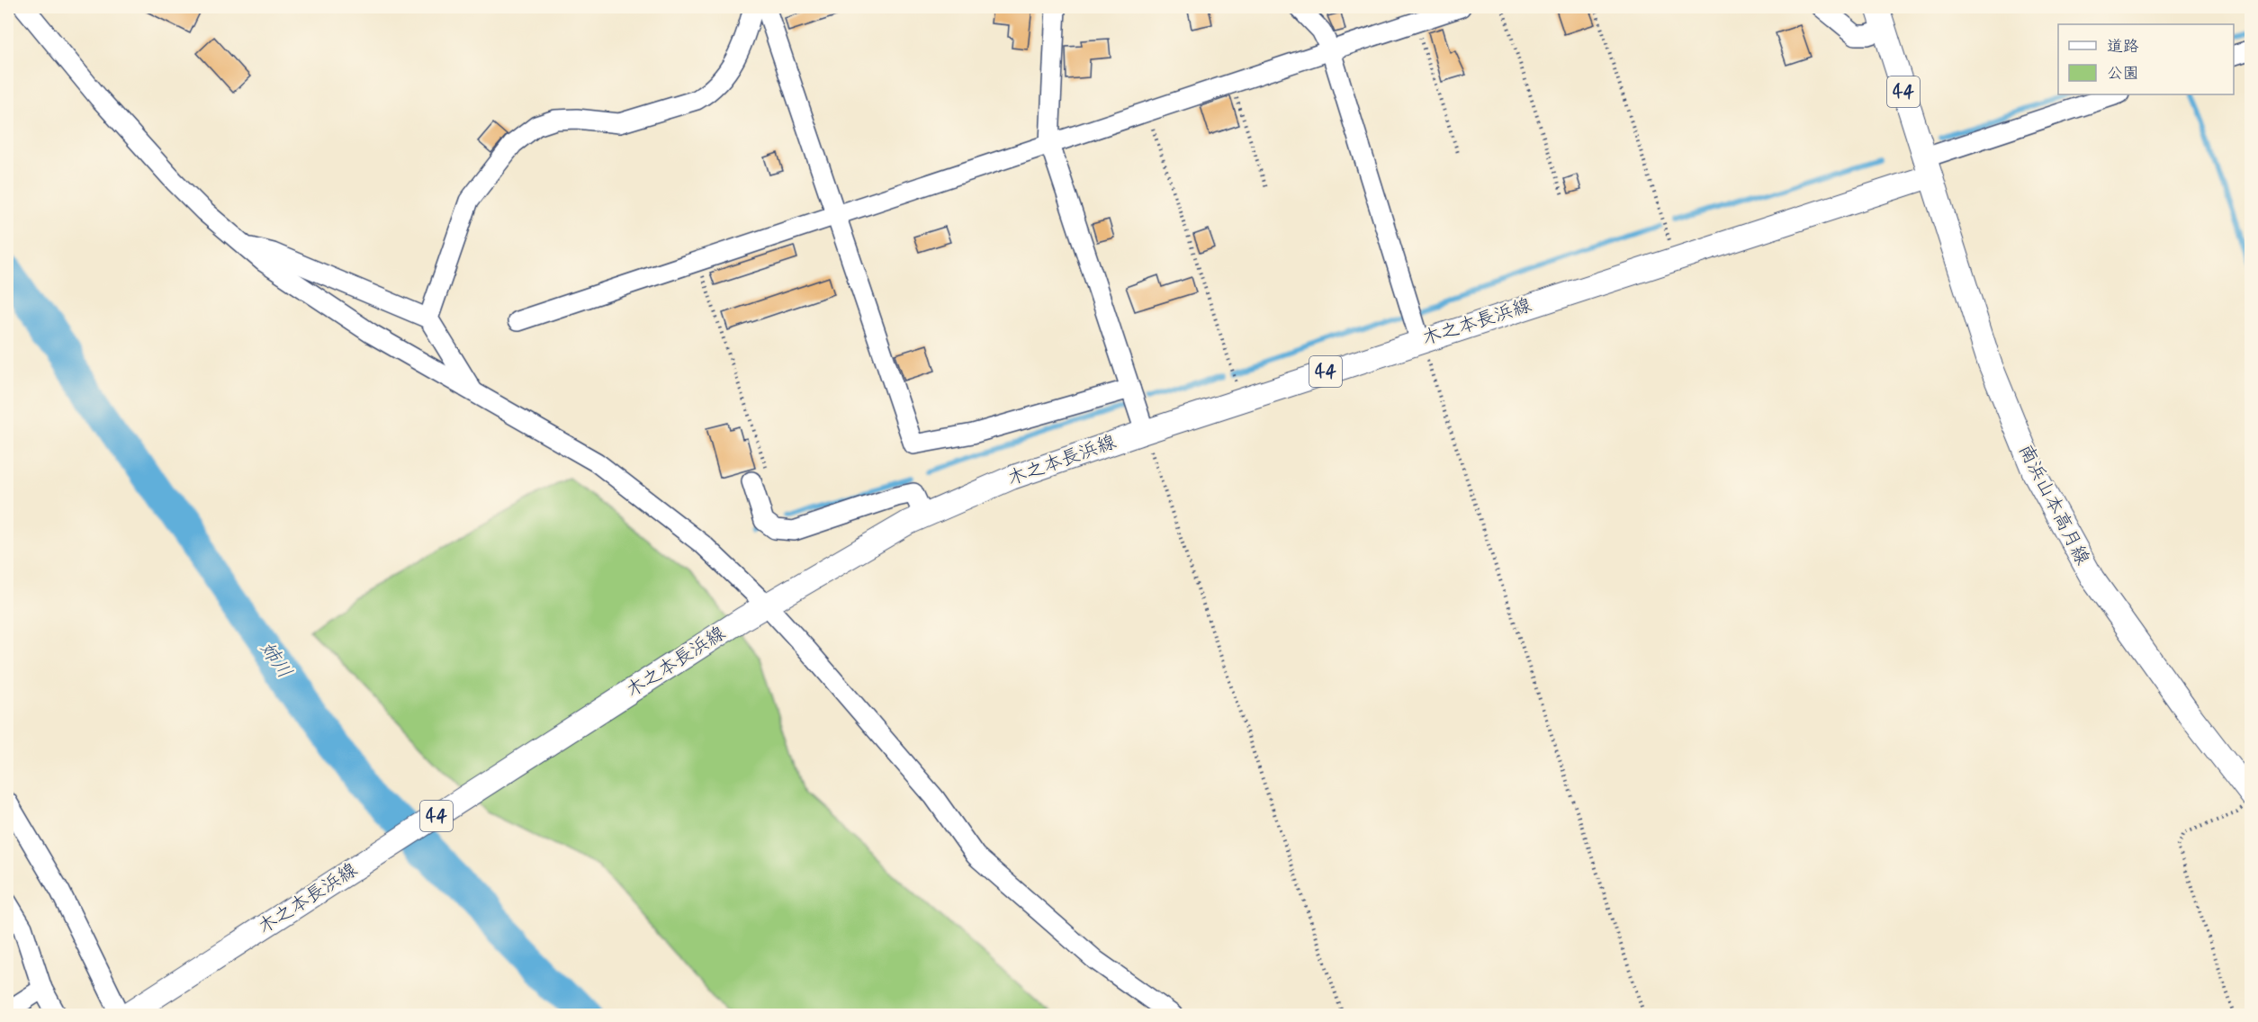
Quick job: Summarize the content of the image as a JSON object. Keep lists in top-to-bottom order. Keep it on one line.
{"streets":{"main road":["44","木之本長浜線","南浜山本高月線"]},"crossings":[["44","木之本長浜線"],["44","南浜山本高月線"],["木之本長浜線","南浜山本高月線"]],"water":["姉川"],"legend":["道路","公園"]}
